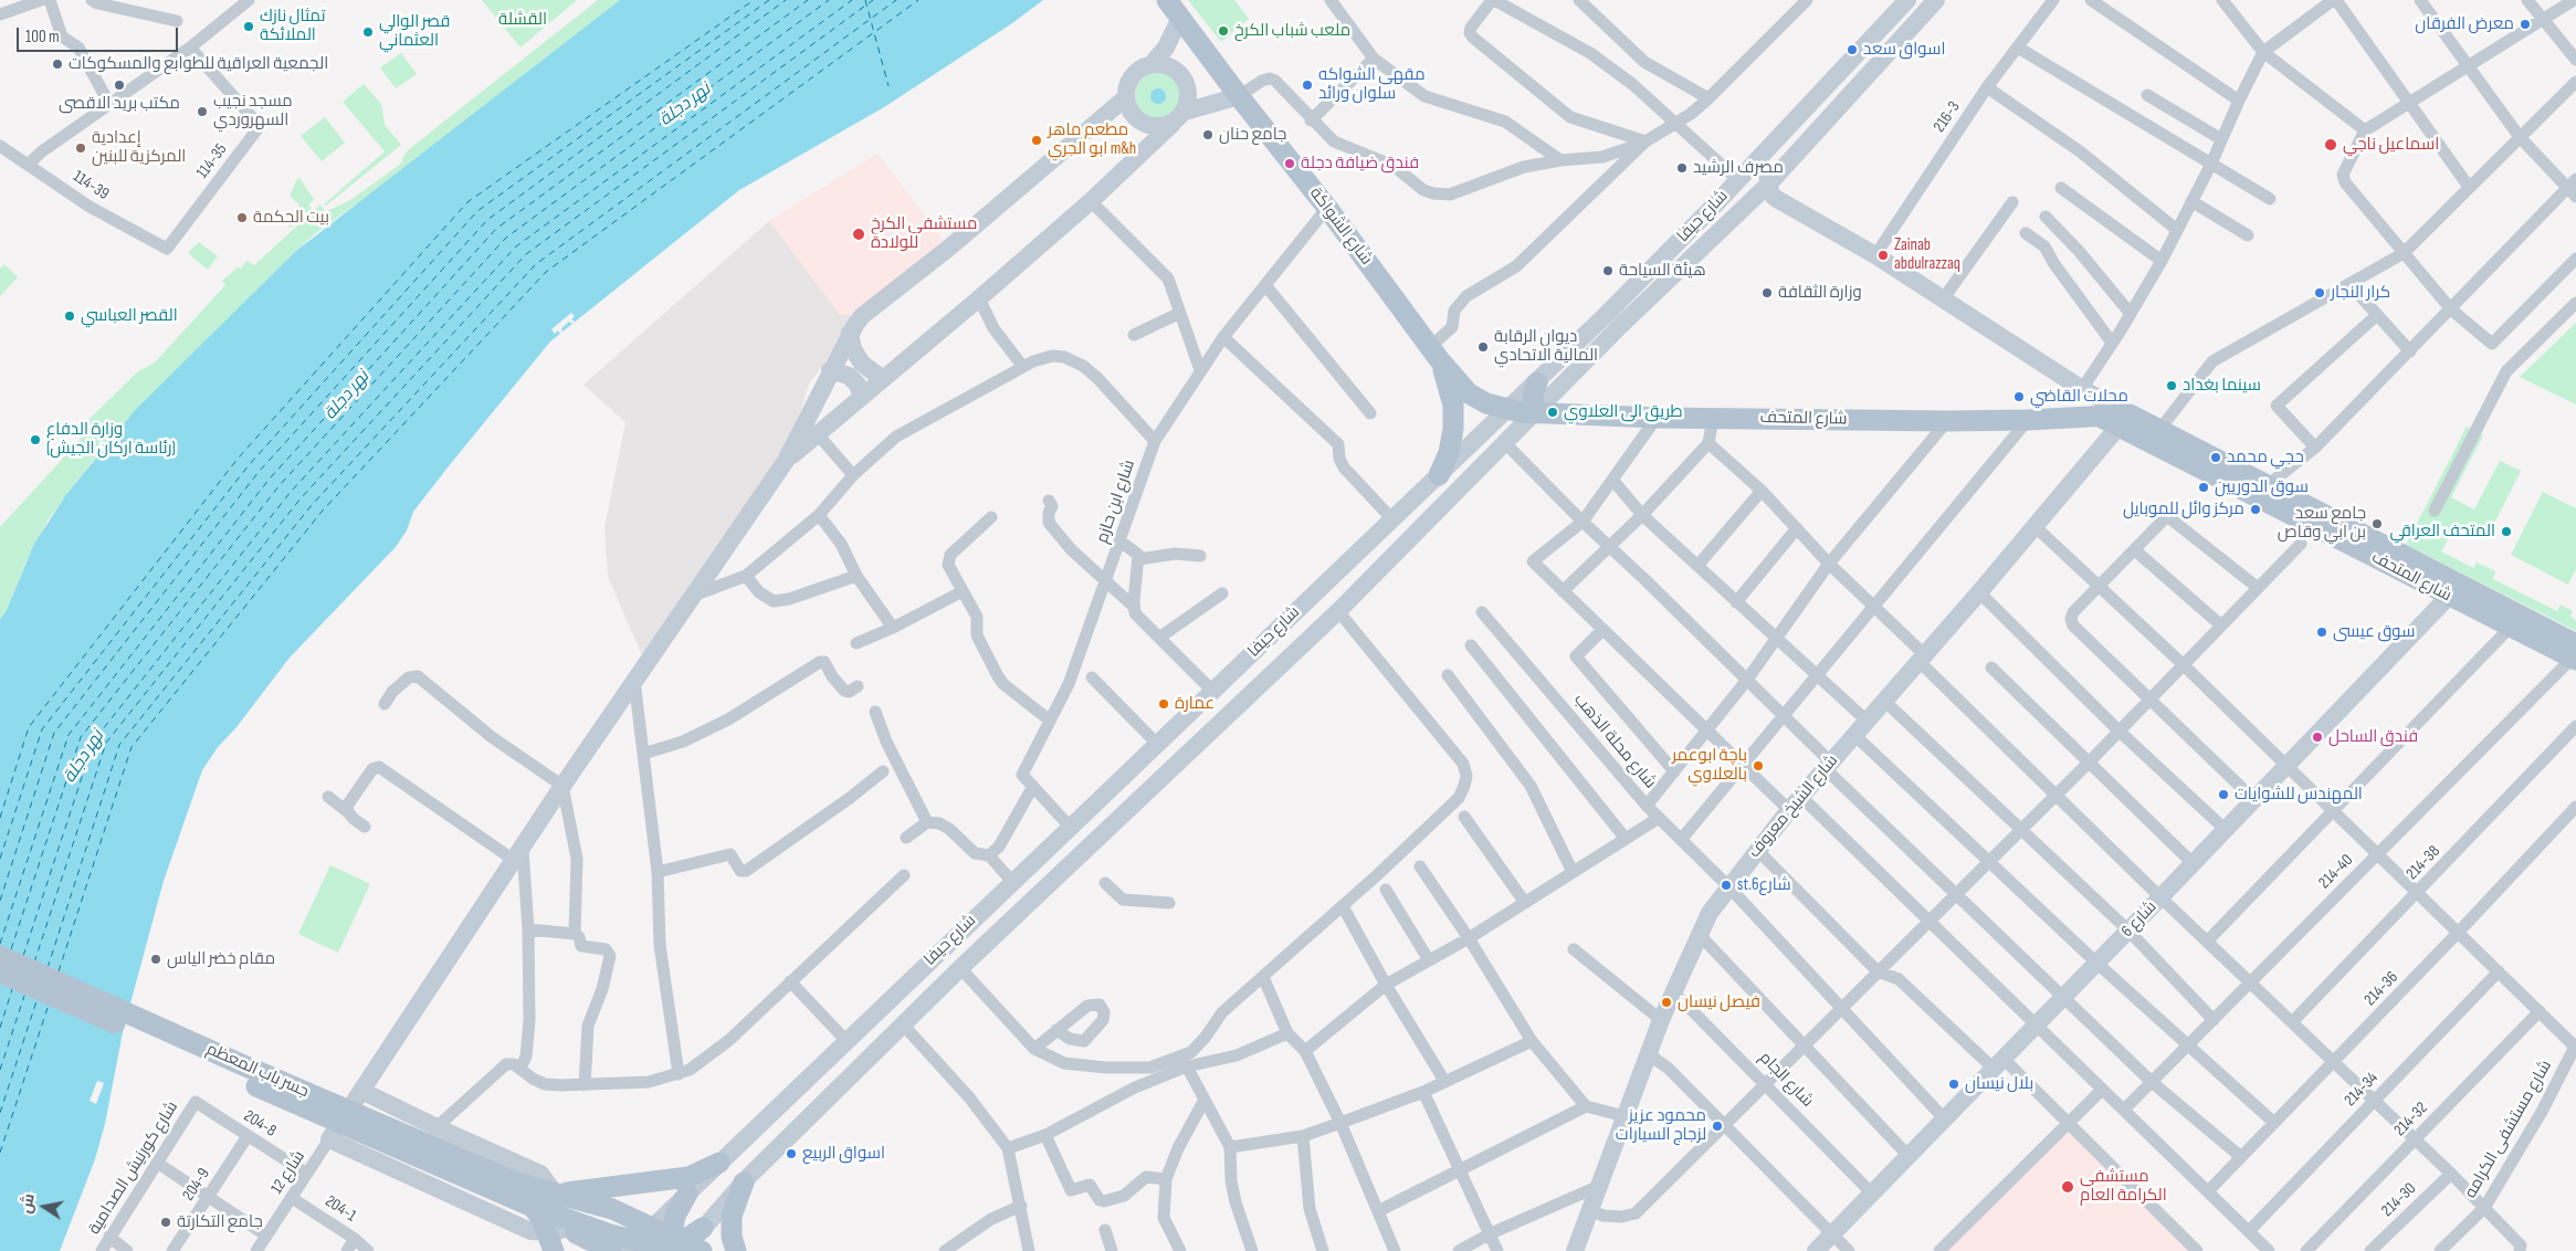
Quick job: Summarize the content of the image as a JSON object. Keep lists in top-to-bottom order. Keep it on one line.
{"streets":{"main road":["شارع الشواكة","شارع المتحف","جسر باب المعظم"],"street":["216-3","114-35","114-39","شارع حيفا","شارع ابن حازم","شارع محلة الذهب","شارع الشيخ معروف","214-38","214-40","شارع 6","214-36","شارع الجام","214-34","214-32","204-8","شارع مستشفى الكرامه","شارع كورنيش الصدامية","شارع 12","204-9","214-30","204-1"]},"crossings":[["216-3","شارع المتحف"],["114-35","114-39"],["شارع حيفا","شارع الشواكة"],["شارع حيفا","شارع المتحف"],["شارع الشواكة","شارع المتحف"],["شارع الشواكة","شارع ابن حازم"],["شارع المتحف","شارع الشيخ معروف"],["شارع المتحف","214-40"],["شارع المتحف","شارع 6"],["شارع محلة الذهب","شارع الشيخ معروف"],["شارع محلة الذهب","شارع 6"],["شارع الشيخ معروف","شارع الجام"],["شارع 6","شارع الجام"],["204-8","شارع كورنيش الصدامية"],["204-8","شارع 12"],["204-8","204-9"],["شارع 12","204-1"]],"water":["نهر دجلة"],"parks":["القشلة"],"places":["معرض الفرقان","تمثال نازك الملائكة","ملعب شباب الكرخ","قصر الوالي العثماني","اسواق سعد","الجمعية العراقية للطوابع والمسكوكات","مكتب بريد الاقصى","مقهى الشواكه سلوان ورائد","مسجد نجيب السهروردي","جامع حنان","مطعم ماهر ابو الجري m&h","اسماعيل ناجي","إعدادية المركزية للبنين","فندق ضيافة دجلة","مصرف الرشيد","بيت الحكمة","مستشفى الكرخ للولادة","Zainab abdulrazzaq","هيئة السياحة","وزارة الثقافة","كرار النجار","القصر العباسي","ديوان الرقابة المالية الاتحادي","سينما بغداد","محلات القاضي","طريق الى العلاوي","وزارة الدفاع (رئاسة اركان الجيش)","حجي محمد","سوق الدوريين","مركز وائل للموبايل","جامع سعد بن ابي وقاص","المتحف العراقي","سوق عيسى","عمارة","فندق الساحل","باچة ابوعمر بالعلاوي","المهندس للشوايات","st.شارع6","مقام خضر الياس","فيصل نيسان","بلال نيسان","محمود عزيز لزجاج السيارات","اسواق الربيع","مستشفى الكرامة العام","جامع التكارتة"],"scale_bar":"100 m","north":"left"}
